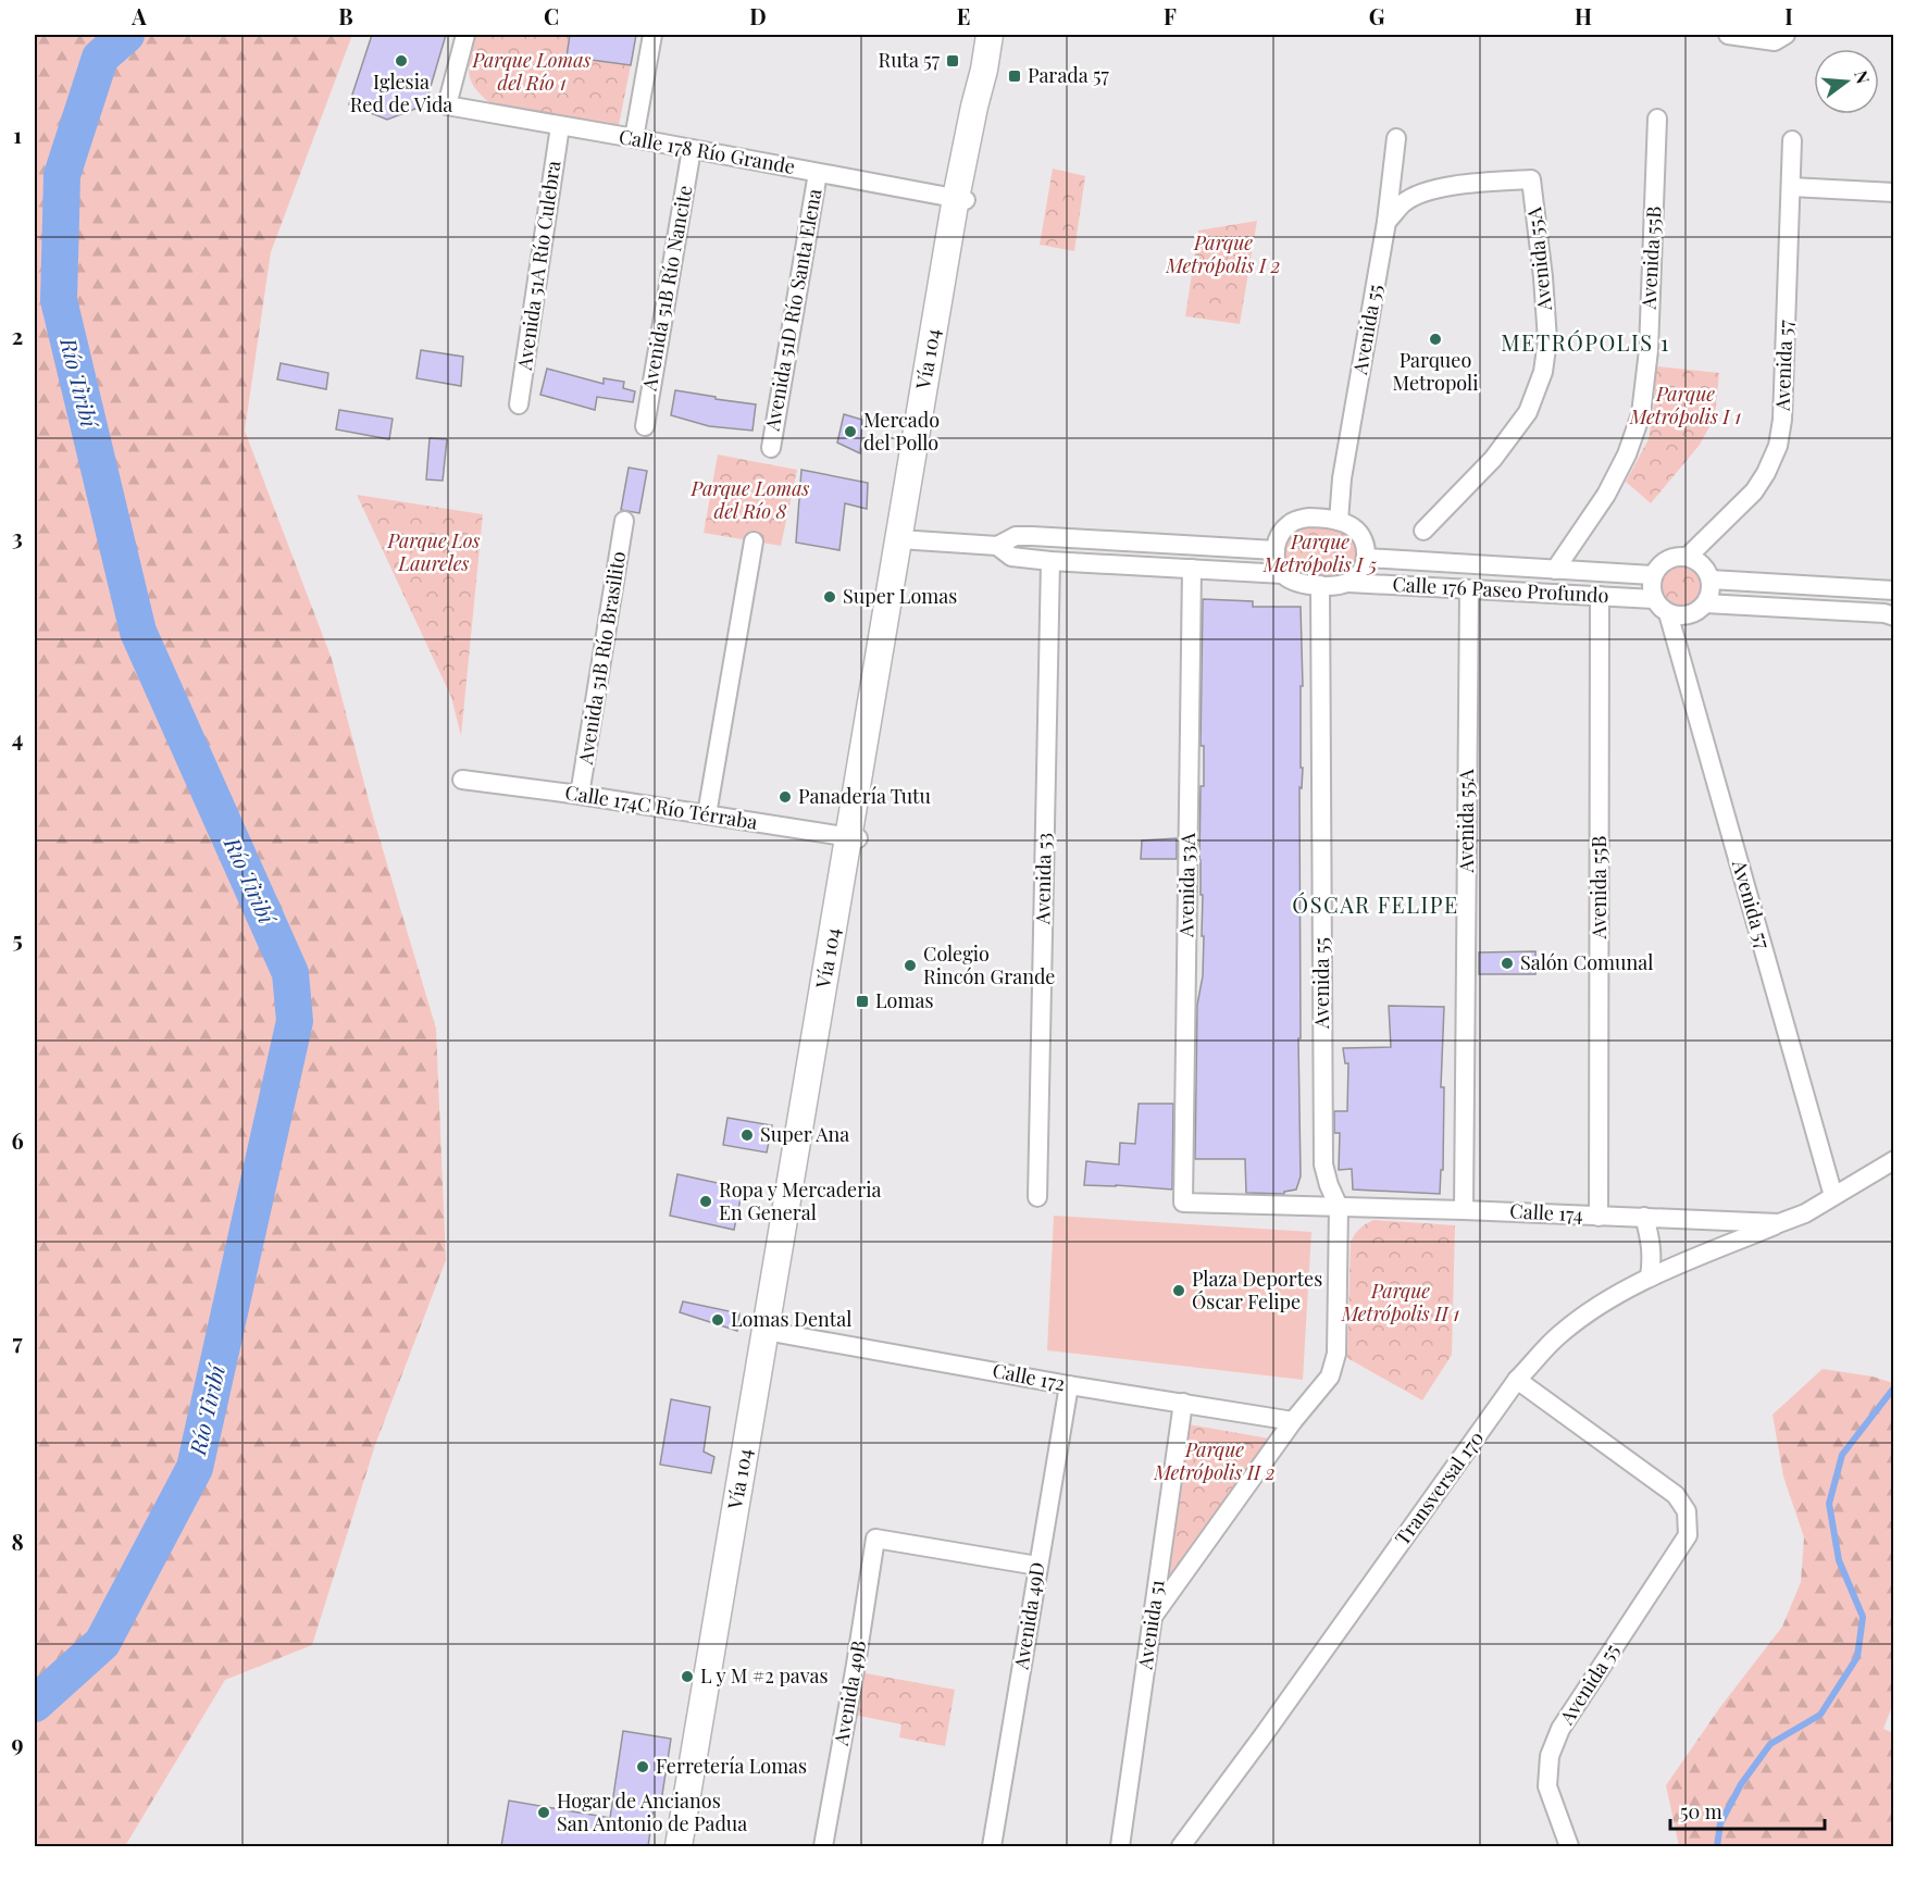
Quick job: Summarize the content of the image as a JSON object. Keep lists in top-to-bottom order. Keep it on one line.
{"streets":{"main road":["Vía 104"],"street":["Calle 178 Río Grande","Avenida 55B","Avenida 55A","Avenida 51A Río Culebra","Avenida 51B Río Nancite","Avenida 51D Río Santa Elena","Avenida 55","Avenida 57","Calle 176 Paseo Profundo","Avenida 51B Río Brasilito","Calle 174C Río Térraba","Avenida 53","Avenida 53A","Calle 174","Calle 172","Transversal 170","Avenida 49D","Avenida 51","Avenida 49B"]},"crossings":[["Calle 178 Río Grande","Avenida 51A Río Culebra"],["Calle 178 Río Grande","Avenida 51B Río Nancite"],["Calle 178 Río Grande","Avenida 51D Río Santa Elena"],["Calle 178 Río Grande","Vía 104"],["Avenida 55B","Calle 176 Paseo Profundo"],["Avenida 55B","Calle 174"],["Avenida 55A","Avenida 55"],["Avenida 55A","Calle 176 Paseo Profundo"],["Avenida 55A","Calle 174"],["Avenida 55","Calle 176 Paseo Profundo"],["Avenida 55","Calle 174"],["Avenida 55","Calle 172"],["Avenida 55","Transversal 170"],["Vía 104","Calle 174C Río Térraba"],["Vía 104","Calle 172"],["Avenida 57","Calle 176 Paseo Profundo"],["Avenida 57","Calle 174"],["Avenida 51B Río Brasilito","Calle 174C Río Térraba"],["Avenida 53A","Calle 174"],["Calle 174","Transversal 170"],["Calle 172","Avenida 49D"],["Calle 172","Avenida 51"],["Avenida 49D","Avenida 49B"]],"districts":["METRÓPOLIS 1","ÓSCAR FELIPE"],"water":["Río Tiribí"],"parks":["Parque Lomas del Río 1","Parque Metrópolis I 2","Parque Metrópolis I 1","Parque Lomas del Río 8","Parque Los Laureles","Parque Metrópolis I 5","Parque Metrópolis II 1","Parque Metrópolis II 2"],"places":{"other":["Iglesia Red de Vida","Parqueo Metropoli","Mercado del Pollo","Super Lomas","Panadería Tutu","Salón Comunal","Colegio Rincón Grande","Super Ana","Ropa y Mercaderia En General","Plaza Deportes Óscar Felipe","Lomas Dental","L y M #2 pavas","Ferretería Lomas","Hogar de Ancianos San Antonio de Padua"],"transit":["Ruta 57","Parada 57","Lomas"]},"scale_bar":"50 m","north":"right","grid":{"columns":["A","B","C","D","E","F","G","H","I"],"rows":["1","2","3","4","5","6","7","8","9"]}}
